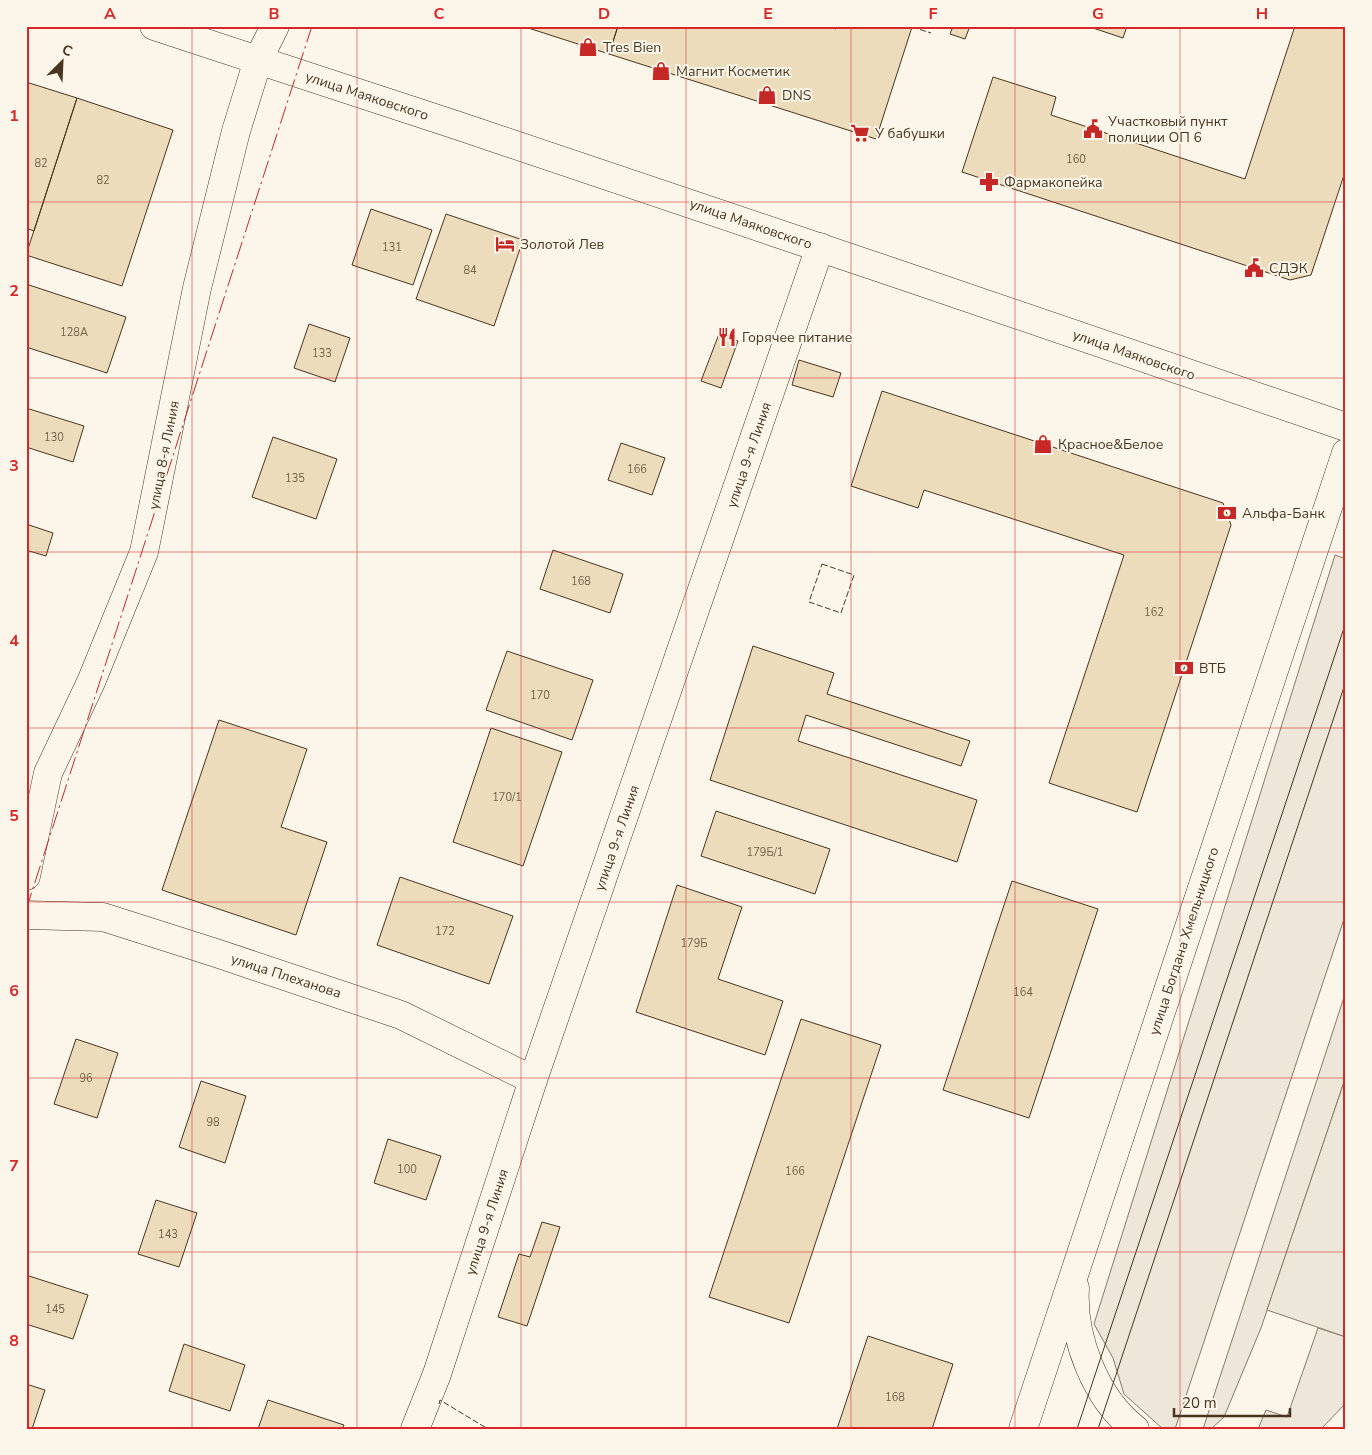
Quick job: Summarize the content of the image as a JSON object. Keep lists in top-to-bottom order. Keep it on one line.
{"streets":{"street":["улица Маяковского","улица 8-я Линия","улица 9-я Линия","улица Богдана Хмельницкого","улица Плеханова"]},"crossings":[["улица Маяковского","улица 8-я Линия"],["улица Маяковского","улица 9-я Линия"],["улица 9-я Линия","улица Плеханова"]],"places":{"shop":["Tres Bien","Магнит Косметик","DNS","Красное&Белое"],"public building":["Участковый пункт полиции ОП 6","СДЭК"],"supermarket":["У бабушки"],"pharmacy":["Фармакопейка"],"hotel":["Золотой Лев"],"restaurant":["Горячее питание"],"bank":["Альфа-Банк","ВТБ"]},"house_numbers":["160","82","82","131","84","128А","133","130","166","135","168","162","170","170/1","179Б/1","172","179Б","164","96","98","100","166","143","145","168"],"scale_bar":"20 m","north":"top right","grid":{"columns":["A","B","C","D","E","F","G","H"],"rows":["1","2","3","4","5","6","7","8"]}}
